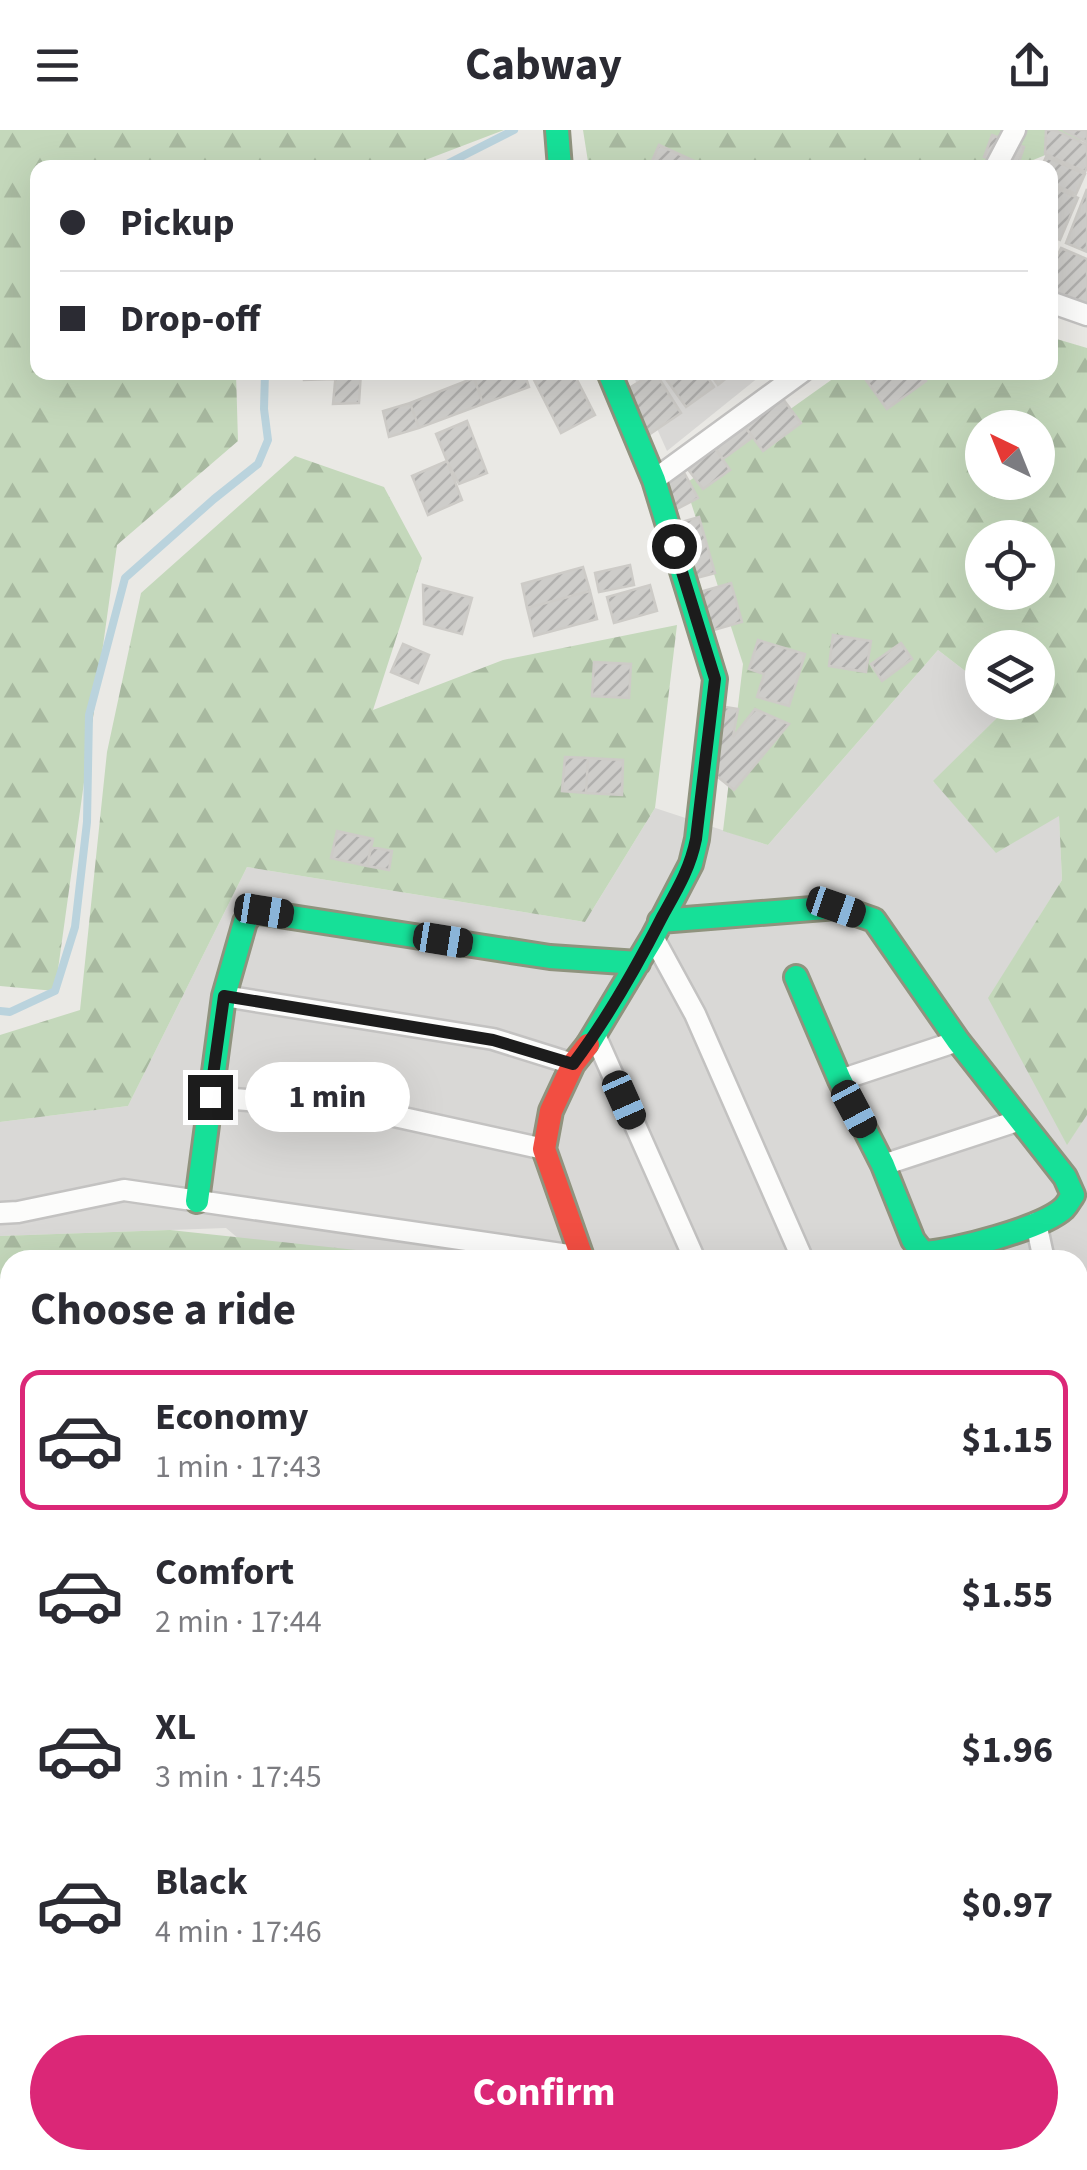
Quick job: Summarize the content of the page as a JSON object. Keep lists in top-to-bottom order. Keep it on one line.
{"north":"top left","page":{"header":"Cabway","banner":["Pickup","Drop-off"],"bubble":"1 min","heading":"Choose a ride","list":[{"name":"Economy","note":"1 min · 17:43","value":"$1.15"},{"name":"Comfort","note":"2 min · 17:44","value":"$1.55"},{"name":"XL","note":"3 min · 17:45","value":"$1.96"},{"name":"Black","note":"4 min · 17:46","value":"$0.97"}],"buttons":"Confirm"}}
